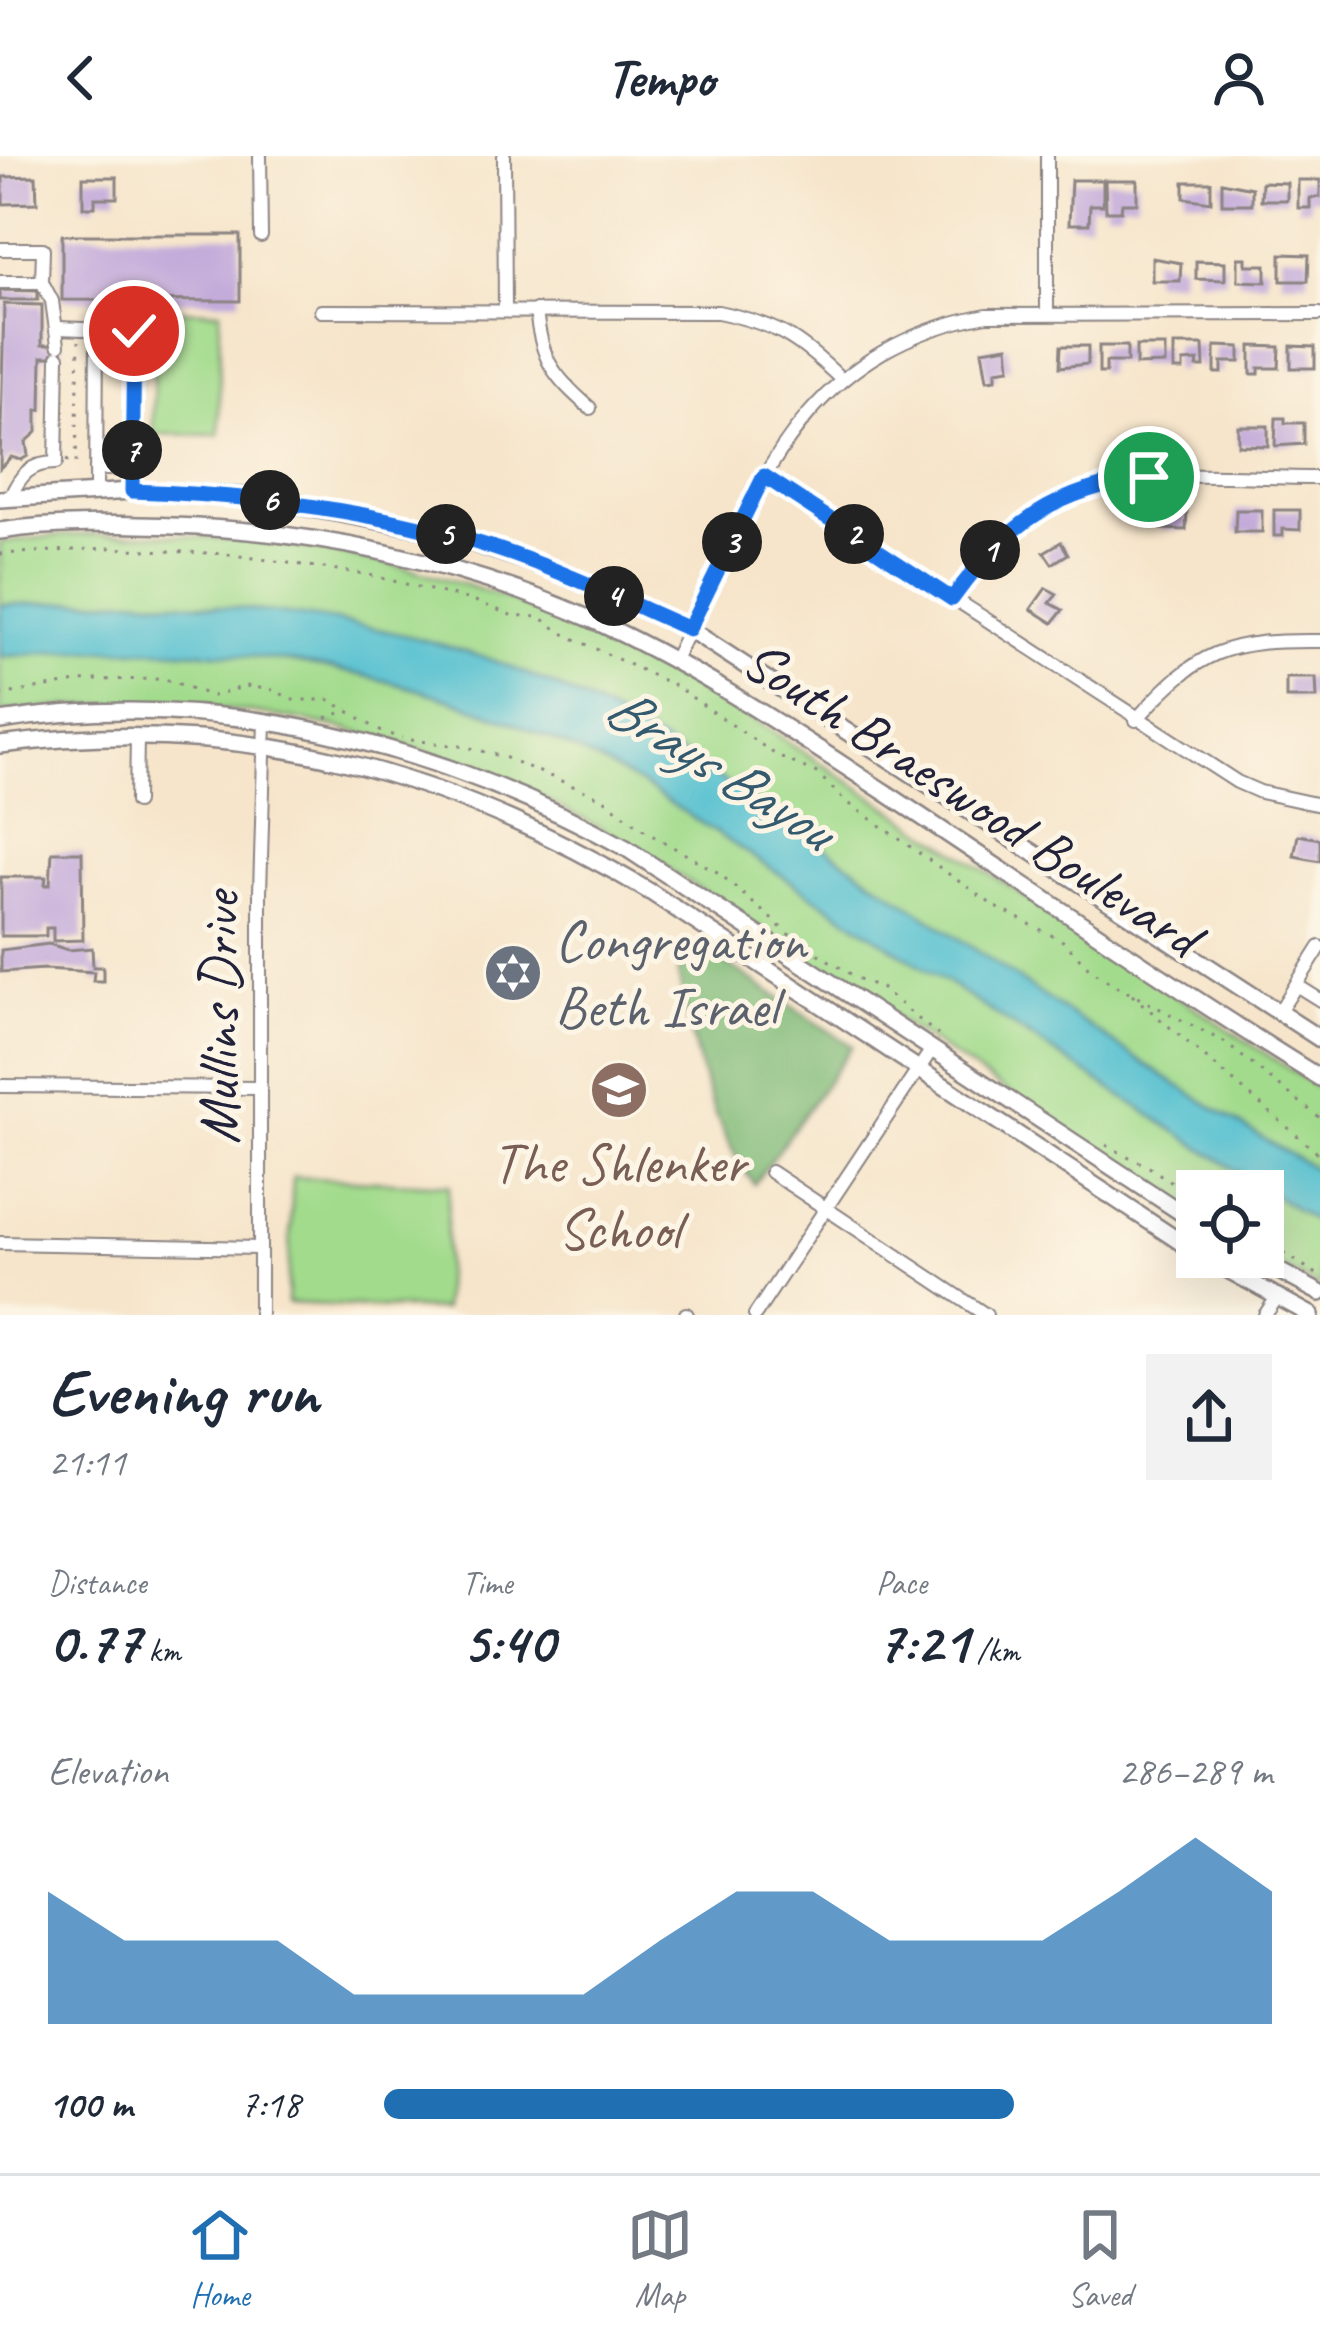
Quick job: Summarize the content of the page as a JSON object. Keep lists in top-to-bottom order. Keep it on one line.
{"streets":{"main road":["South Braeswood Boulevard"],"street":["Mullins Drive"]},"water":["Brays Bayou"],"places":{"synagogue":["Congregation Beth Israel"],"school or university":["The Shlenker School"]},"page":{"header":"Tempo","pins":["7","6","2","5","3","1","4"],"heading":["Evening run","21:11"],"stats":[["Distance","0.77 km"],["Time","5:40"],["Pace","7:21 /km"]],"chart":["Elevation","286–289 m"],"list":[{"name":"100 m","note":"7:18"}],"tabs":["Home","Map","Saved"]}}
